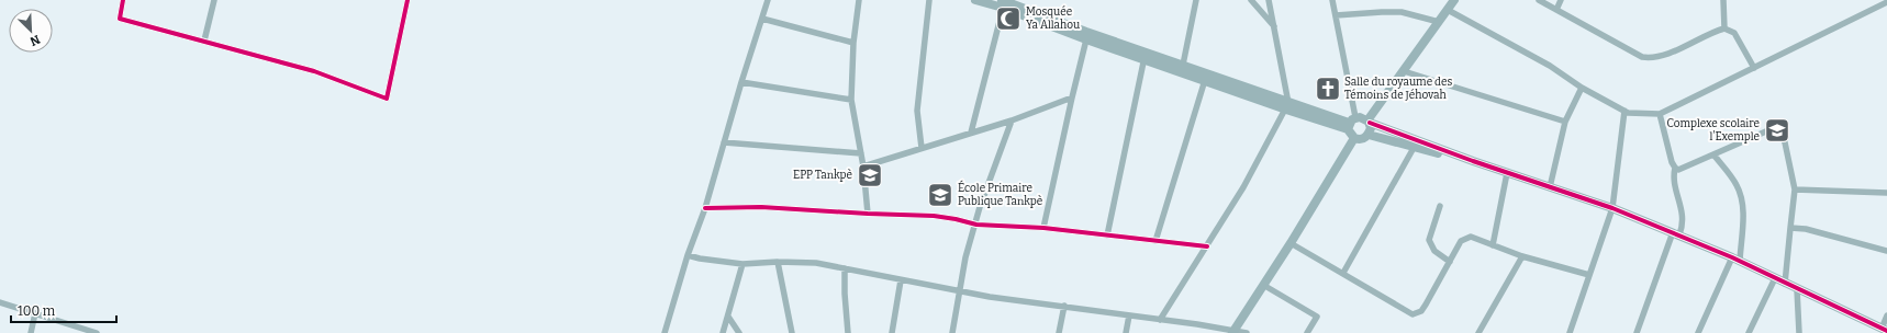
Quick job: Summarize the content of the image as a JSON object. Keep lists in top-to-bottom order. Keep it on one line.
{"places":{"mosque":["Mosquée Ya Allahou"],"church":["Salle du royaume des Témoins de Jéhovah"],"school or university":["Complexe scolaire l'Exemple","EPP Tankpè","École Primaire Publique Tankpè"]},"scale_bar":"100 m","north":"bottom right"}
